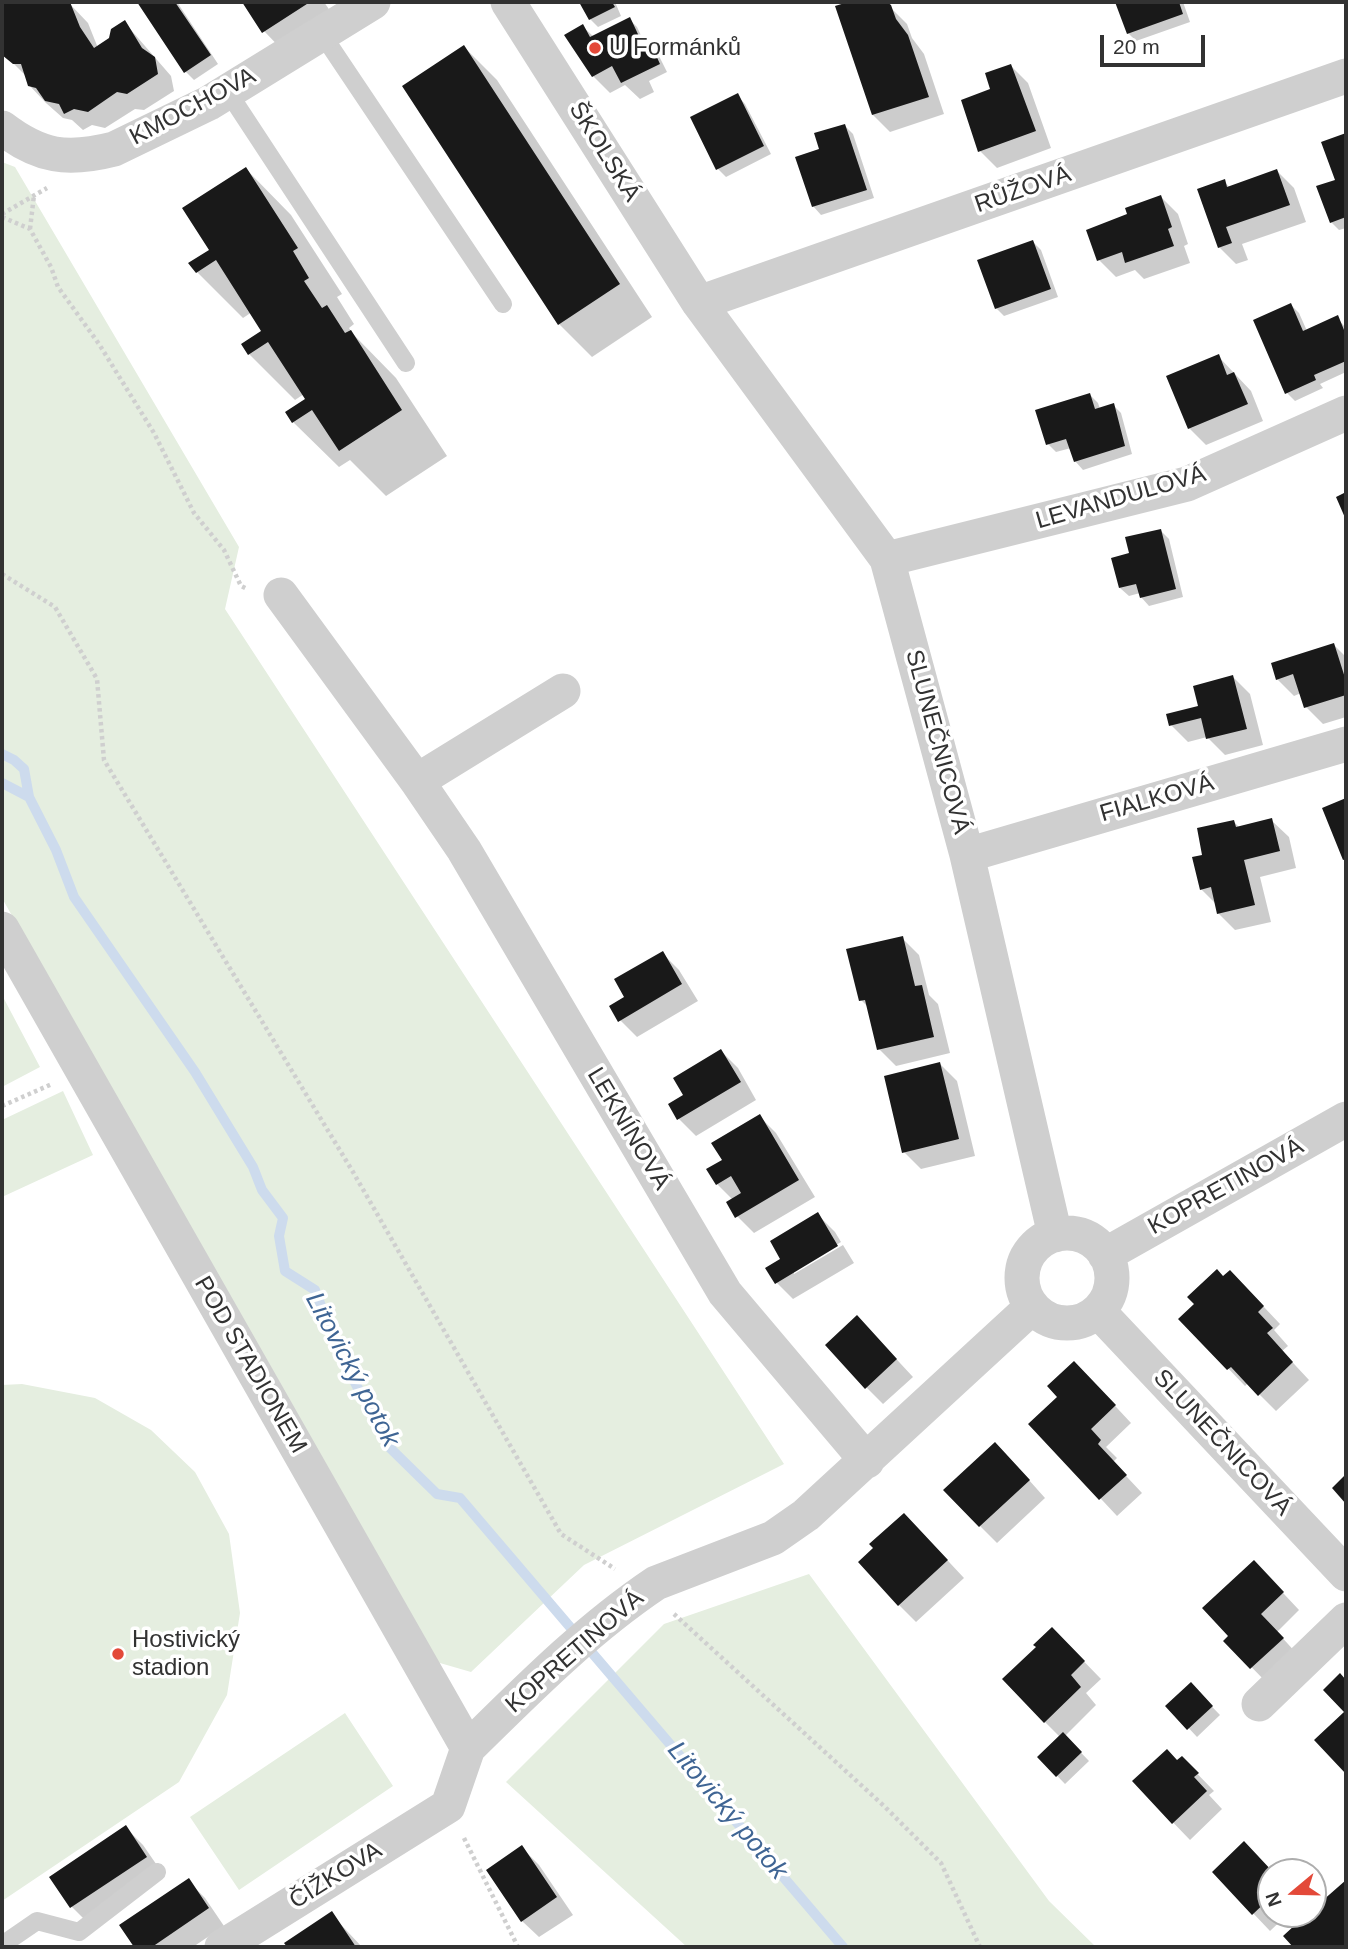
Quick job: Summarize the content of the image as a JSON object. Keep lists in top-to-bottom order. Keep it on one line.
{"streets":{"street":["KMOCHOVA","ŠKOLSKÁ","RŮŽOVÁ","LEVANDULOVÁ","SLUNEČNICOVÁ","FIALKOVÁ","LEKNÍNOVÁ","KOPRETINOVÁ","POD STADIONEM","ČÍŽKOVA"]},"crossings":[["ŠKOLSKÁ","RŮŽOVÁ"],["ŠKOLSKÁ","SLUNEČNICOVÁ"],["RŮŽOVÁ","SLUNEČNICOVÁ"],["LEVANDULOVÁ","SLUNEČNICOVÁ"],["SLUNEČNICOVÁ","FIALKOVÁ"],["SLUNEČNICOVÁ","KOPRETINOVÁ"],["LEKNÍNOVÁ","KOPRETINOVÁ"],["KOPRETINOVÁ","POD STADIONEM"]],"water":["Litovický potok"],"places":["U Formánků","Hostivický stadion"],"scale_bar":"20 m","north":"left"}
